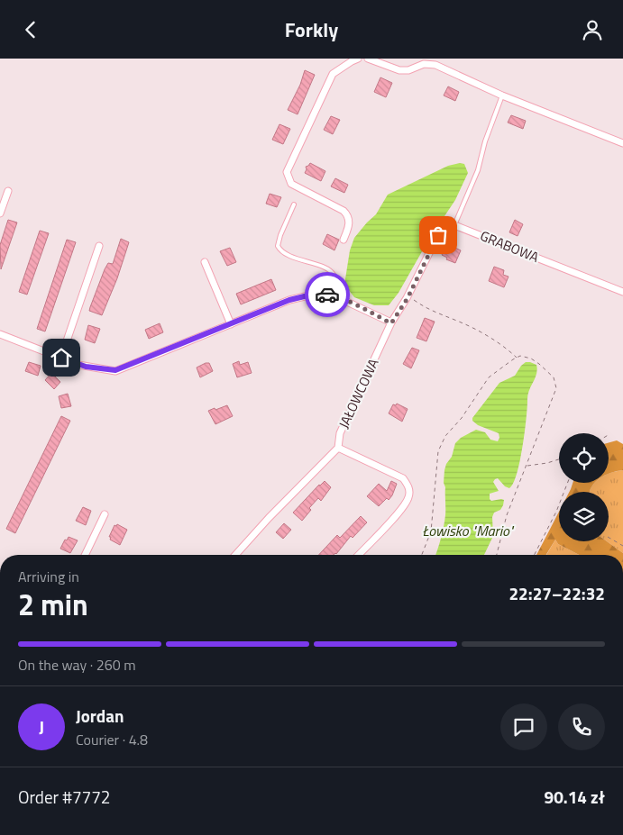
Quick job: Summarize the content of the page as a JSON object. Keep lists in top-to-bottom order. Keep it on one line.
{"streets":{"street":["GRABOWA","JAŁOWCOWA"]},"water":["Łowisko \"Mario\""],"page":{"header":"Forkly","heading":["2 min","Arriving in","22:27–22:32"],"panel":["Jordan","Courier · 4.8","Order #7772","90.14 zł"],"bar":"On the way · 260 m","round":"J"}}
